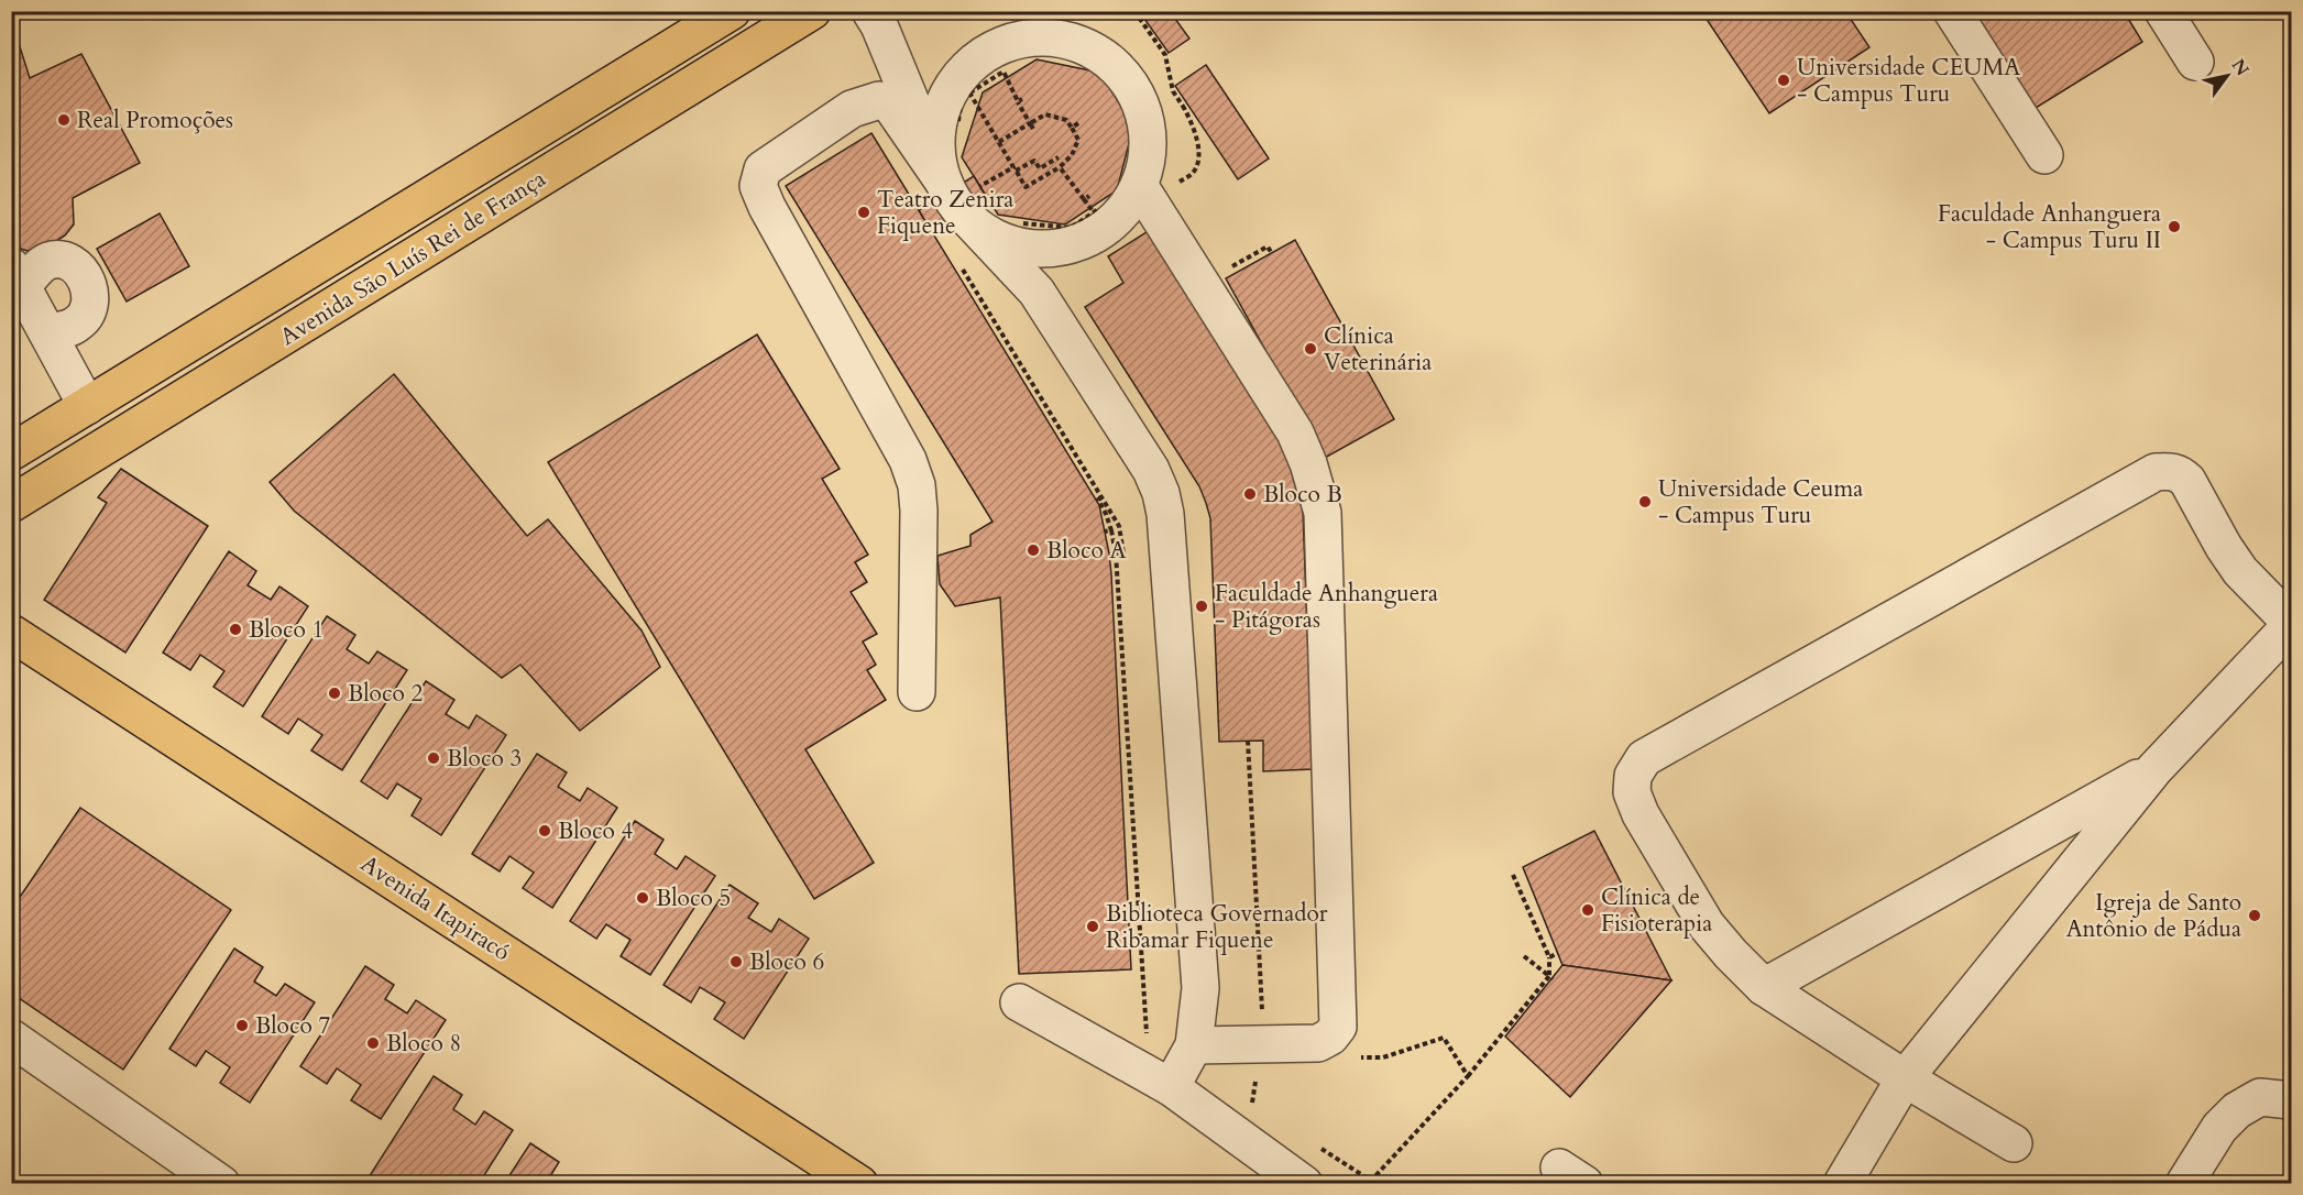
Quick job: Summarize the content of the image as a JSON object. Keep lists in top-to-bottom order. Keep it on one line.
{"streets":{"main road":["Avenida São Luís Rei de França","Avenida Itapiracó"]},"places":["Universidade CEUMA - Campus Turu","Real Promoções","Teatro Zenira Fiquene","Faculdade Anhanguera - Campus Turu II","Clínica Veterinária","Bloco B","Universidade Ceuma - Campus Turu","Bloco A","Faculdade Anhanguera - Pitágoras","Bloco 1","Bloco 2","Bloco 3","Bloco 4","Bloco 5","Clínica de Fisioterapia","Igreja de Santo Antônio de Pádua","Biblioteca Governador Ribamar Fiquene","Bloco 6","Bloco 7","Bloco 8"],"north":"top right"}
